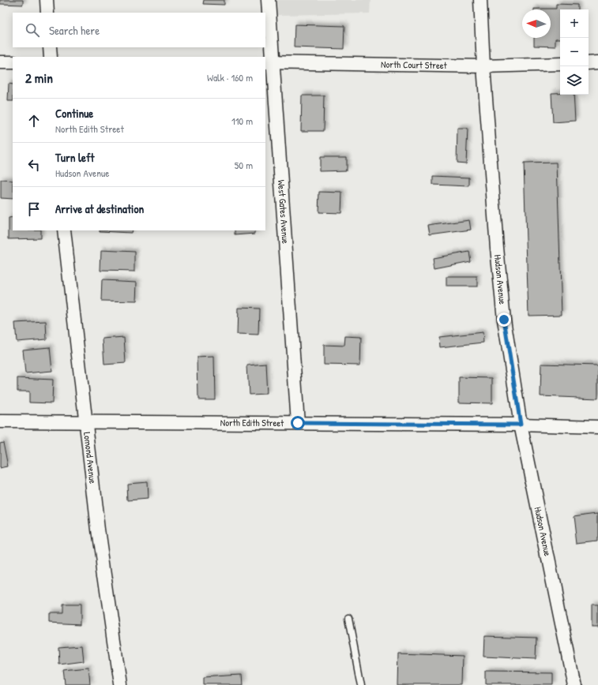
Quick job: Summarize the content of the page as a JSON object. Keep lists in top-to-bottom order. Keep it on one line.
{"streets":{"street":["North Court Street","West Gates Avenue","Hudson Avenue","North Edith Street","Lomond Avenue"]},"crossings":[["North Court Street","West Gates Avenue"],["North Court Street","Hudson Avenue"],["West Gates Avenue","North Edith Street"],["Hudson Avenue","North Edith Street"],["North Edith Street","Lomond Avenue"]],"north":"left","page":{"map_buttons":["+","−"],"search":"Search here","heading":["2 min","Walk · 160 m"],"list":[["Continue","North Edith Street","110 m"],["Turn left","Hudson Avenue","50 m"],"Arrive at destination"]}}
